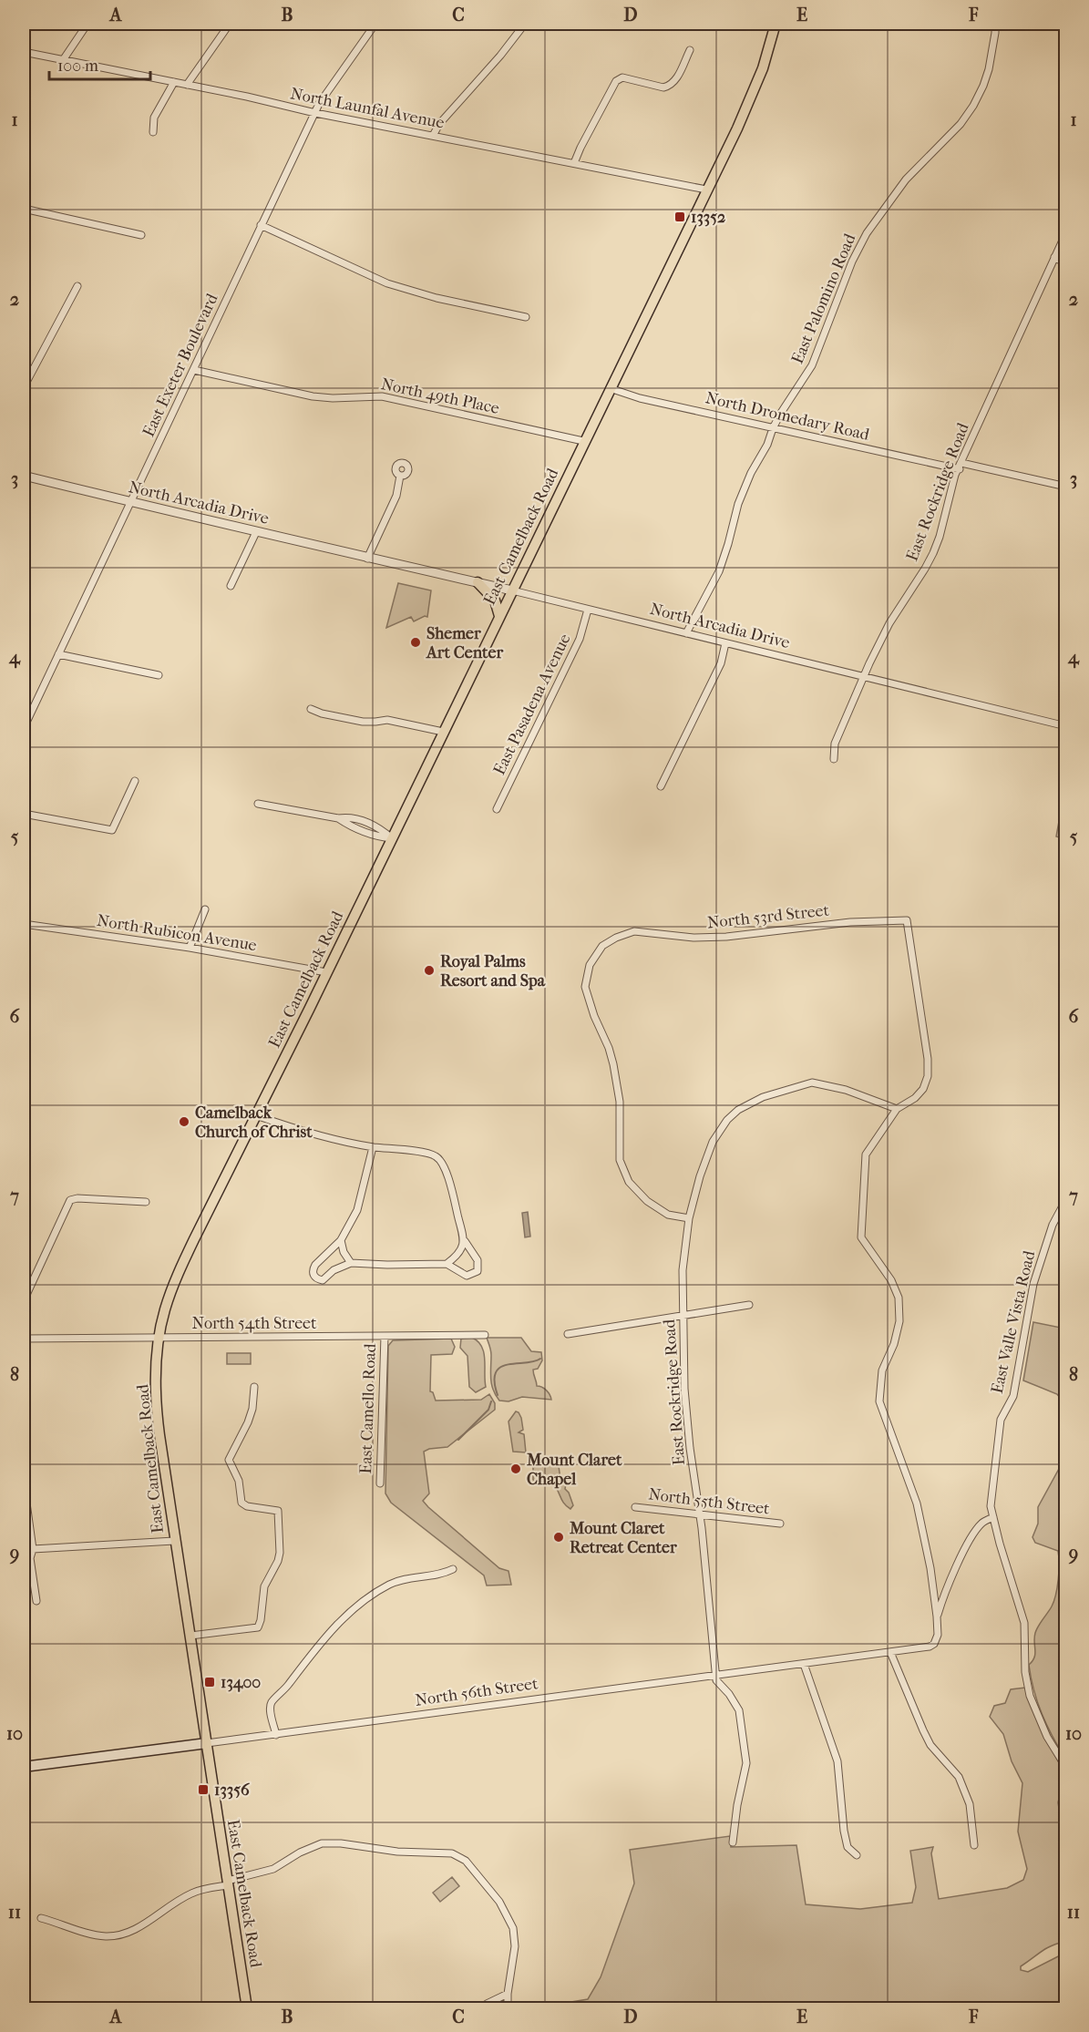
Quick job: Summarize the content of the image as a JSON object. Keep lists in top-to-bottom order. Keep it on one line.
{"streets":{"main road":["East Camelback Road","North 56th Street"],"street":["North Launfal Avenue","East Palomino Road","East Exeter Boulevard","North 49th Place","North Dromedary Road","East Rockridge Road","North Arcadia Drive","East Pasadena Avenue","North 53rd Street","North Rubicon Avenue","East Valle Vista Road","North 54th Street","East Camello Road","North 55th Street"]},"crossings":[["North Launfal Avenue","East Exeter Boulevard"],["North Launfal Avenue","East Camelback Road"],["East Palomino Road","North Dromedary Road"],["East Palomino Road","North Arcadia Drive"],["East Exeter Boulevard","North 49th Place"],["East Exeter Boulevard","North Arcadia Drive"],["North 49th Place","East Camelback Road"],["North Dromedary Road","East Rockridge Road"],["North Dromedary Road","East Camelback Road"],["East Rockridge Road","North Arcadia Drive"],["East Rockridge Road","North 53rd Street"],["East Rockridge Road","North 55th Street"],["East Rockridge Road","North 56th Street"],["North Arcadia Drive","East Camelback Road"],["North Arcadia Drive","East Pasadena Avenue"],["East Camelback Road","North Rubicon Avenue"],["East Camelback Road","North 54th Street"],["East Camelback Road","North 56th Street"],["North 54th Street","East Camello Road"]],"places":{"transit":["13352","13400","13356"],"other":["Shemer Art Center","Royal Palms Resort and Spa","Camelback Church of Christ","Mount Claret Chapel","Mount Claret Retreat Center"]},"scale_bar":"100 m","grid":{"columns":["A","B","C","D","E","F"],"rows":["1","2","3","4","5","6","7","8","9","10","11"]}}
